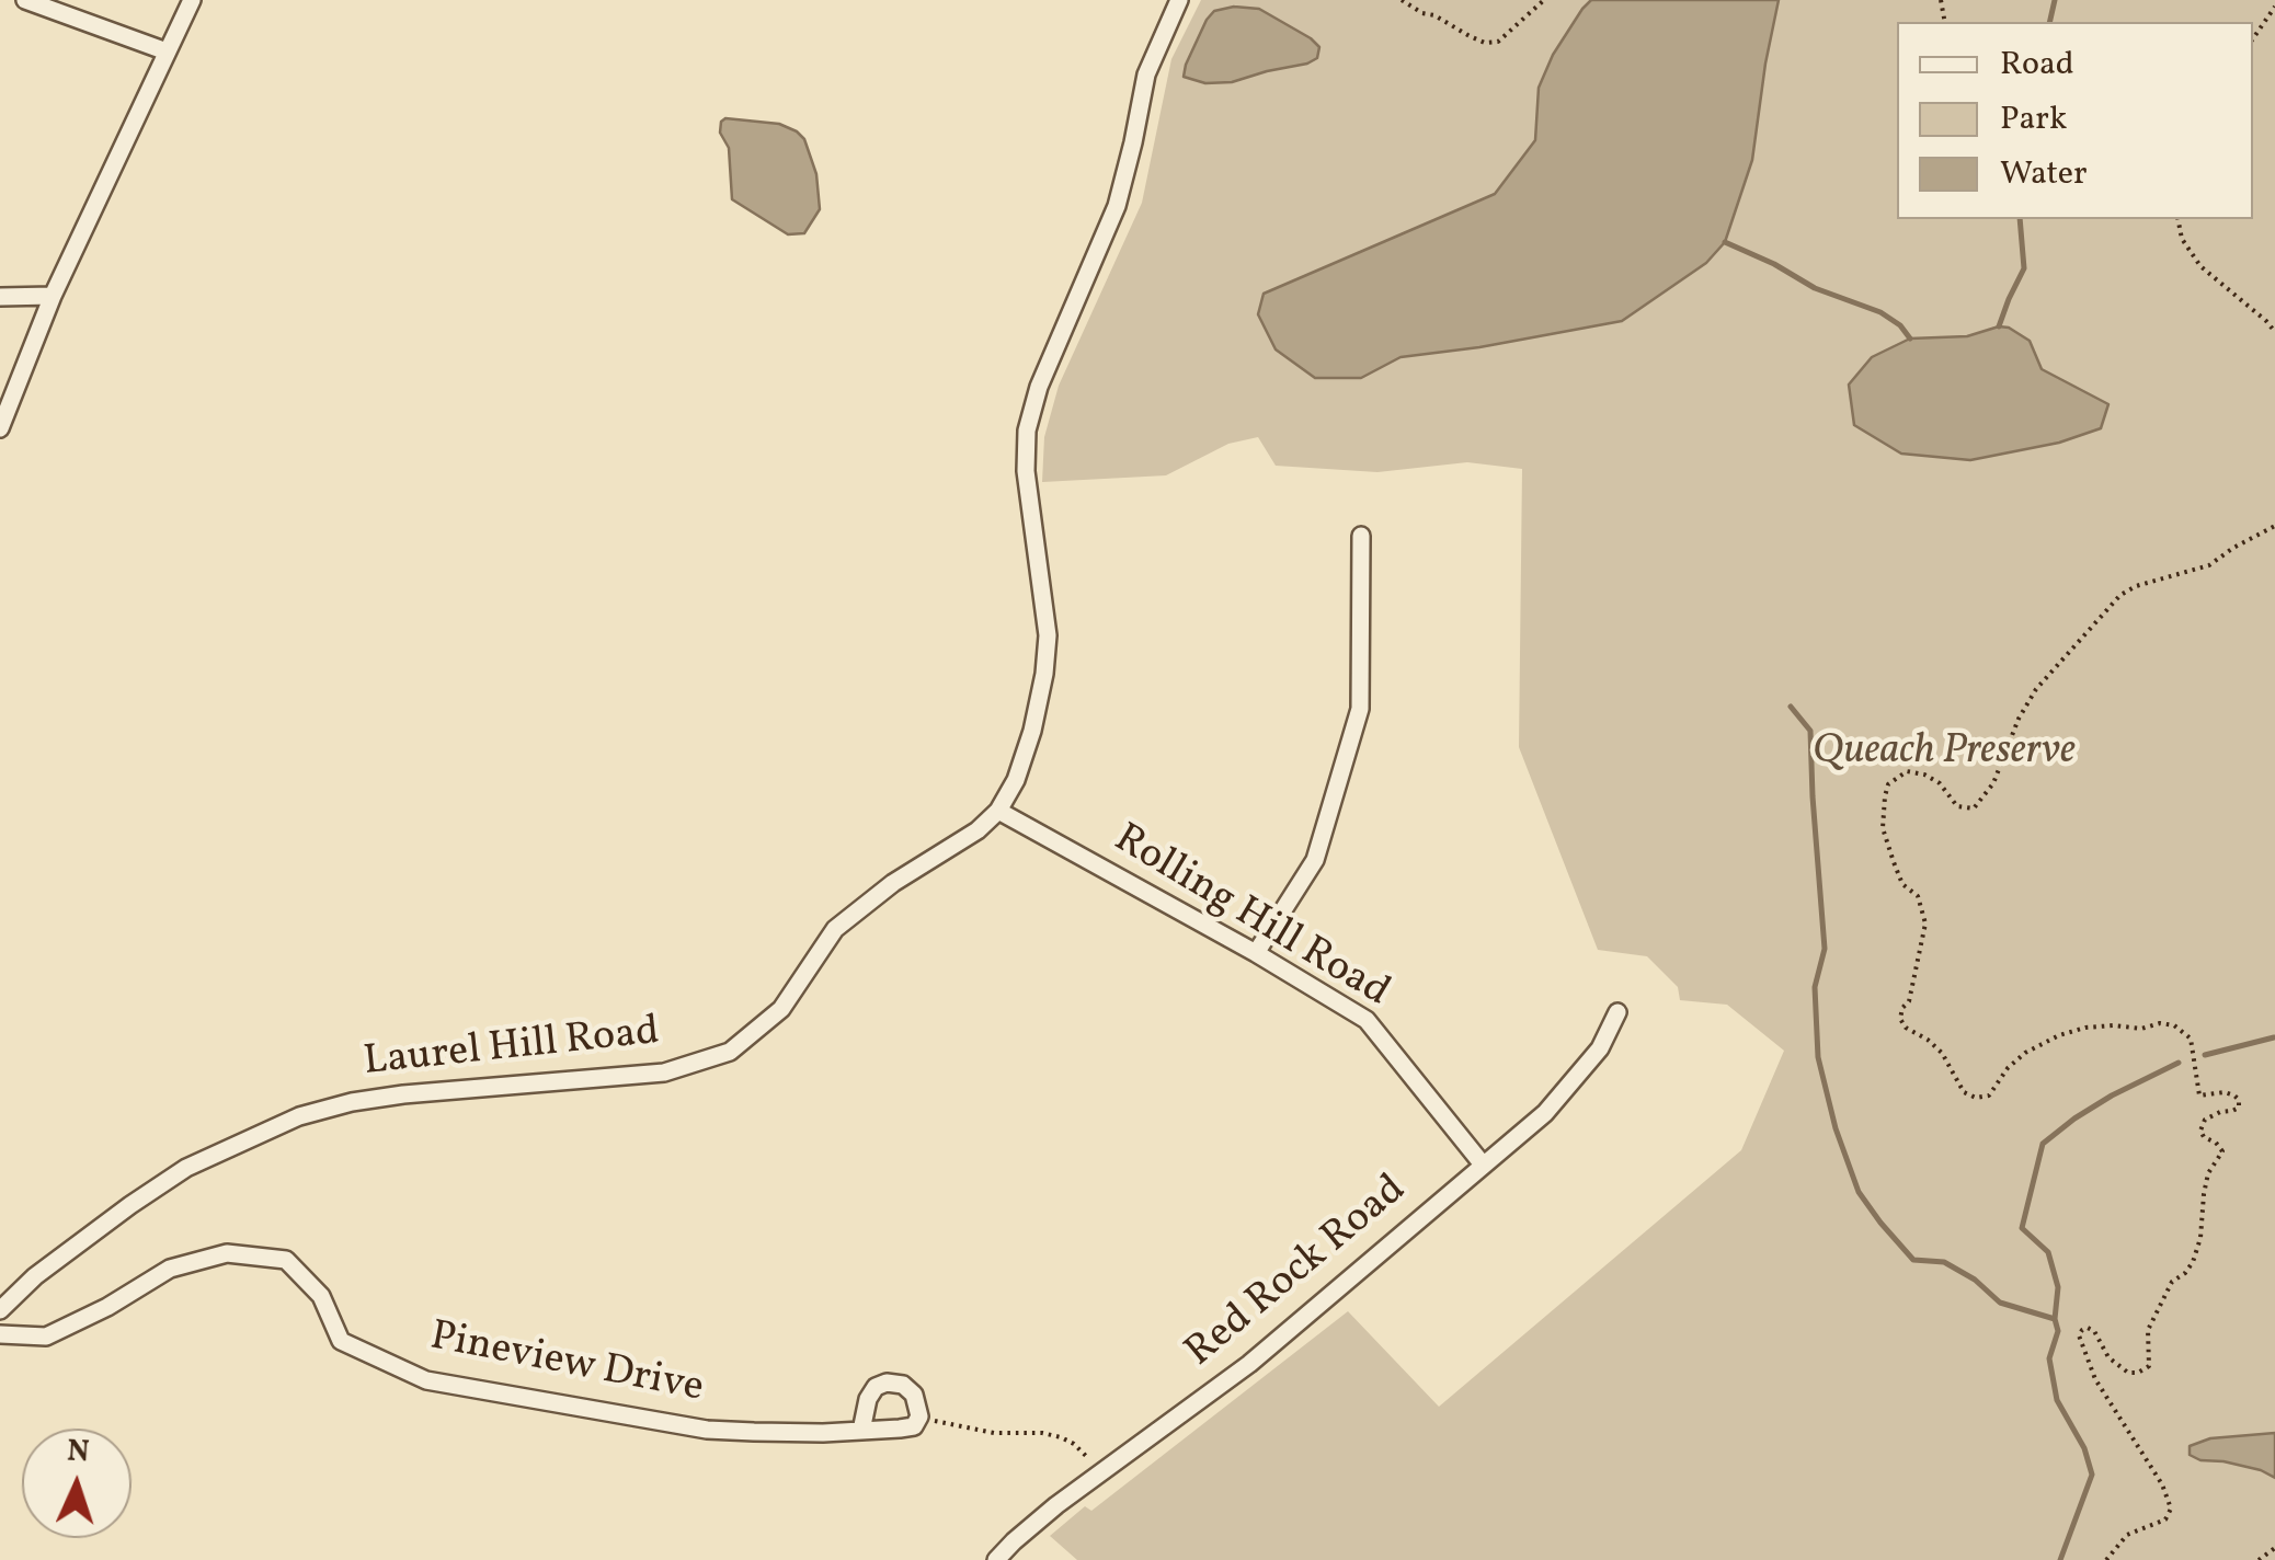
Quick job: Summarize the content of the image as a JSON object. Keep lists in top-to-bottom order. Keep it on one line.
{"streets":{"street":["Rolling Hill Road","Laurel Hill Road","Red Rock Road","Pineview Drive"]},"crossings":[["Rolling Hill Road","Laurel Hill Road"],["Rolling Hill Road","Red Rock Road"]],"parks":["Queach Preserve"],"legend":["Road","Park","Water"],"north":"top"}
